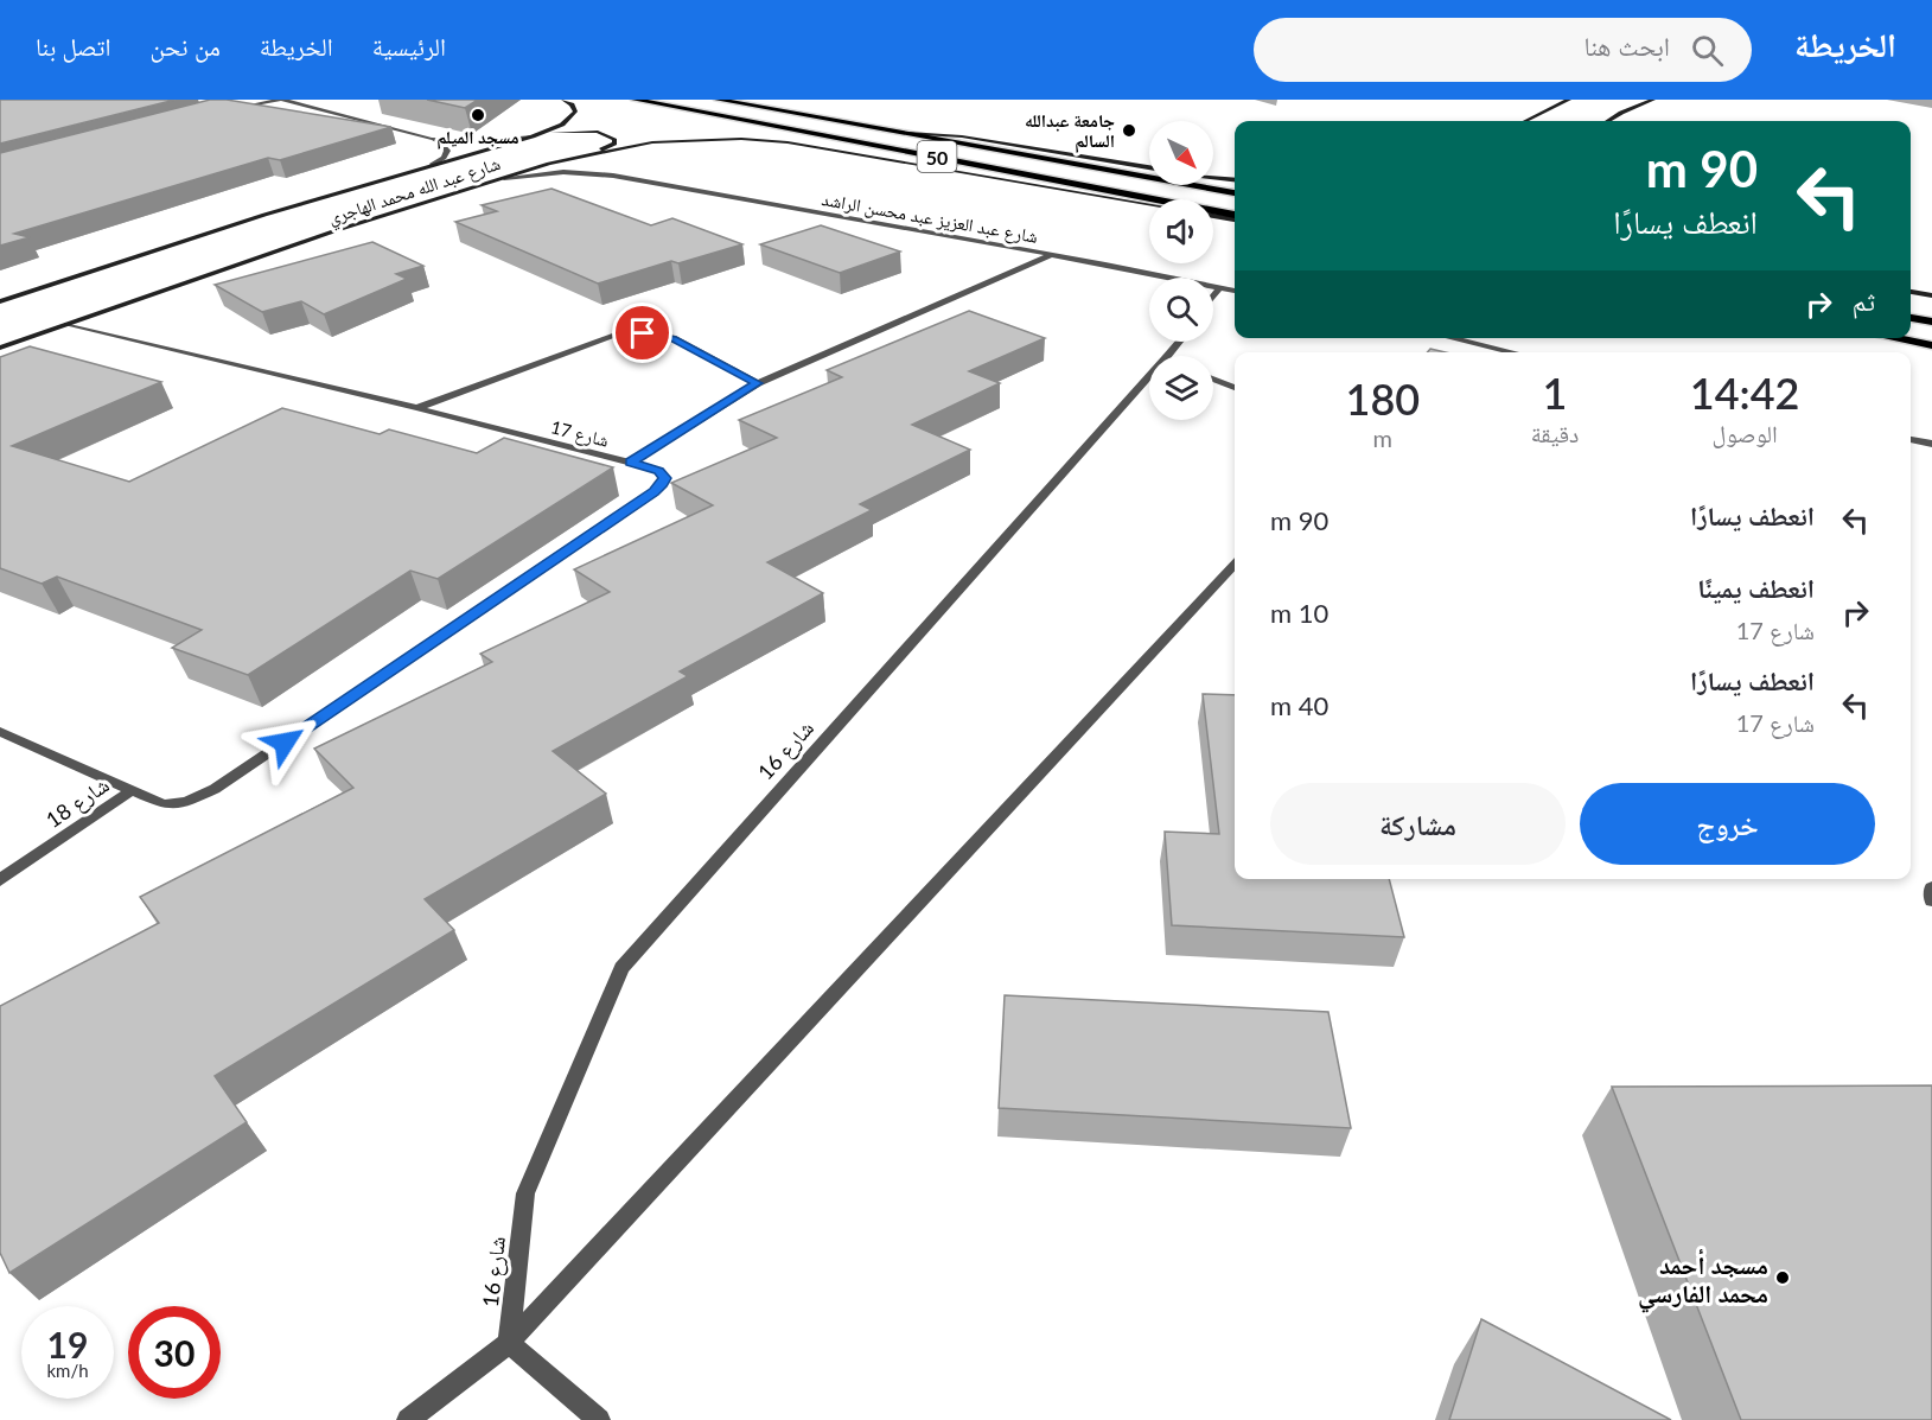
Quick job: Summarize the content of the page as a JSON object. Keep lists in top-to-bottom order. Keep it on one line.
{"streets":{"highway":["50"],"main road":["شارع عبد الله محمد الهاجري"],"street":["شارع عبد العزيز عبد محسن الراشد","شارع 17","شارع 16","شارع 18"]},"crossings":[["شارع عبد الله محمد الهاجري","شارع عبد العزيز عبد محسن الراشد"],["شارع عبد الله محمد الهاجري","شارع 17"],["شارع عبد العزيز عبد محسن الراشد","شارع 17"]],"places":["مسجد الميلم","جامعة عبدالله السالم","مسجد أحمد محمد الفارسي"],"north":"bottom right","page":{"header":"الخريطة","search":"ابحث هنا","nav":["الرئيسية","الخريطة","من نحن","اتصل بنا"],"turn":["90 m","انعطف يسارًا"],"then":"ثم","eta":["14:42","الوصول","1","دقيقة","180","m"],"list":[{"name":"انعطف يسارًا","value":"90 m"},{"name":"انعطف يمينًا","note":"شارع 17","value":"10 m"},{"name":"انعطف يسارًا","note":"شارع 17","value":"40 m"}],"buttons":["خروج","مشاركة"],"speed":"19 km/h","limit":"30"}}
